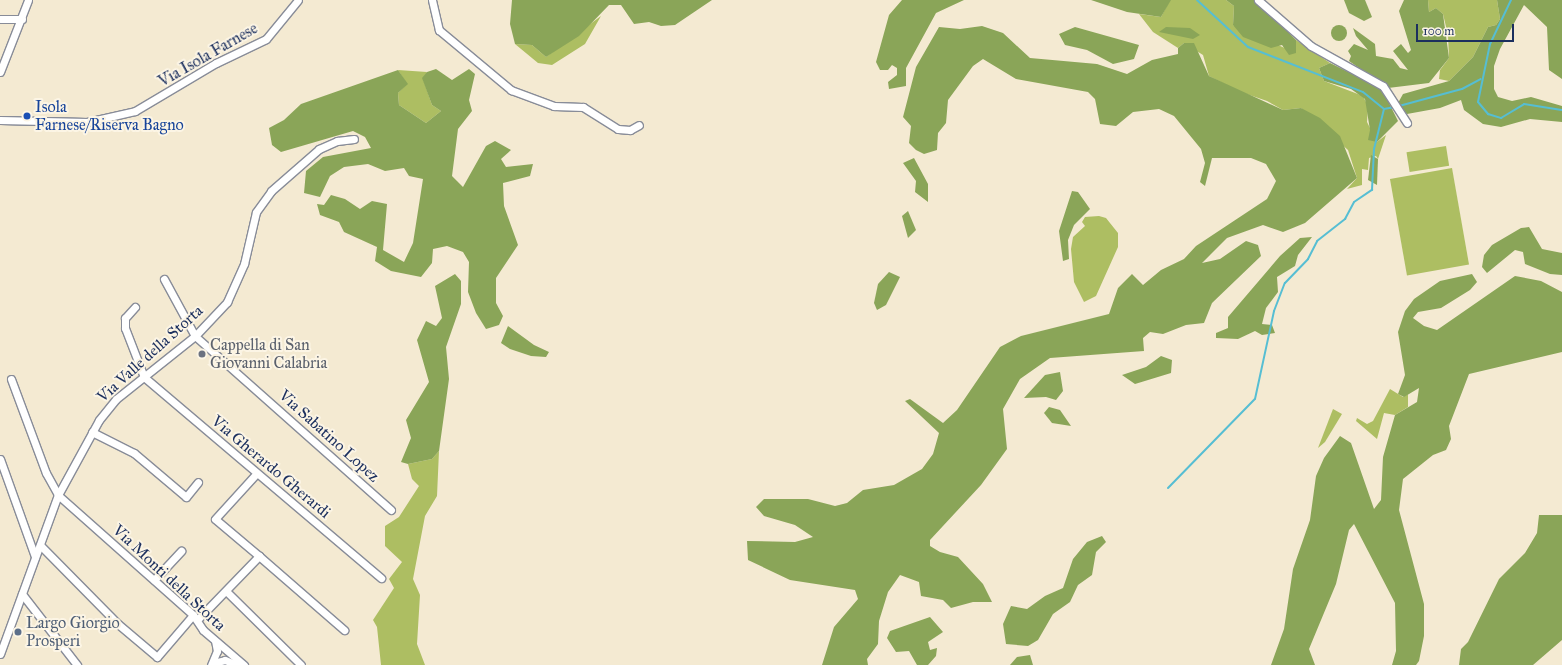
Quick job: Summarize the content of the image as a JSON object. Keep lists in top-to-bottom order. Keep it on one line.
{"streets":{"street":["Via Isola Farnese","Via Valle della Storta","Via Sabatino Lopez","Via Gherardo Gherardi","Via Monti della Storta"]},"crossings":[["Via Valle della Storta","Via Sabatino Lopez"],["Via Valle della Storta","Via Gherardo Gherardi"],["Via Valle della Storta","Via Monti della Storta"]],"places":["Isola Farnese/Riserva Bagno","Cappella di San Giovanni Calabria","Largo Giorgio Prosperi"],"scale_bar":"100 m"}
